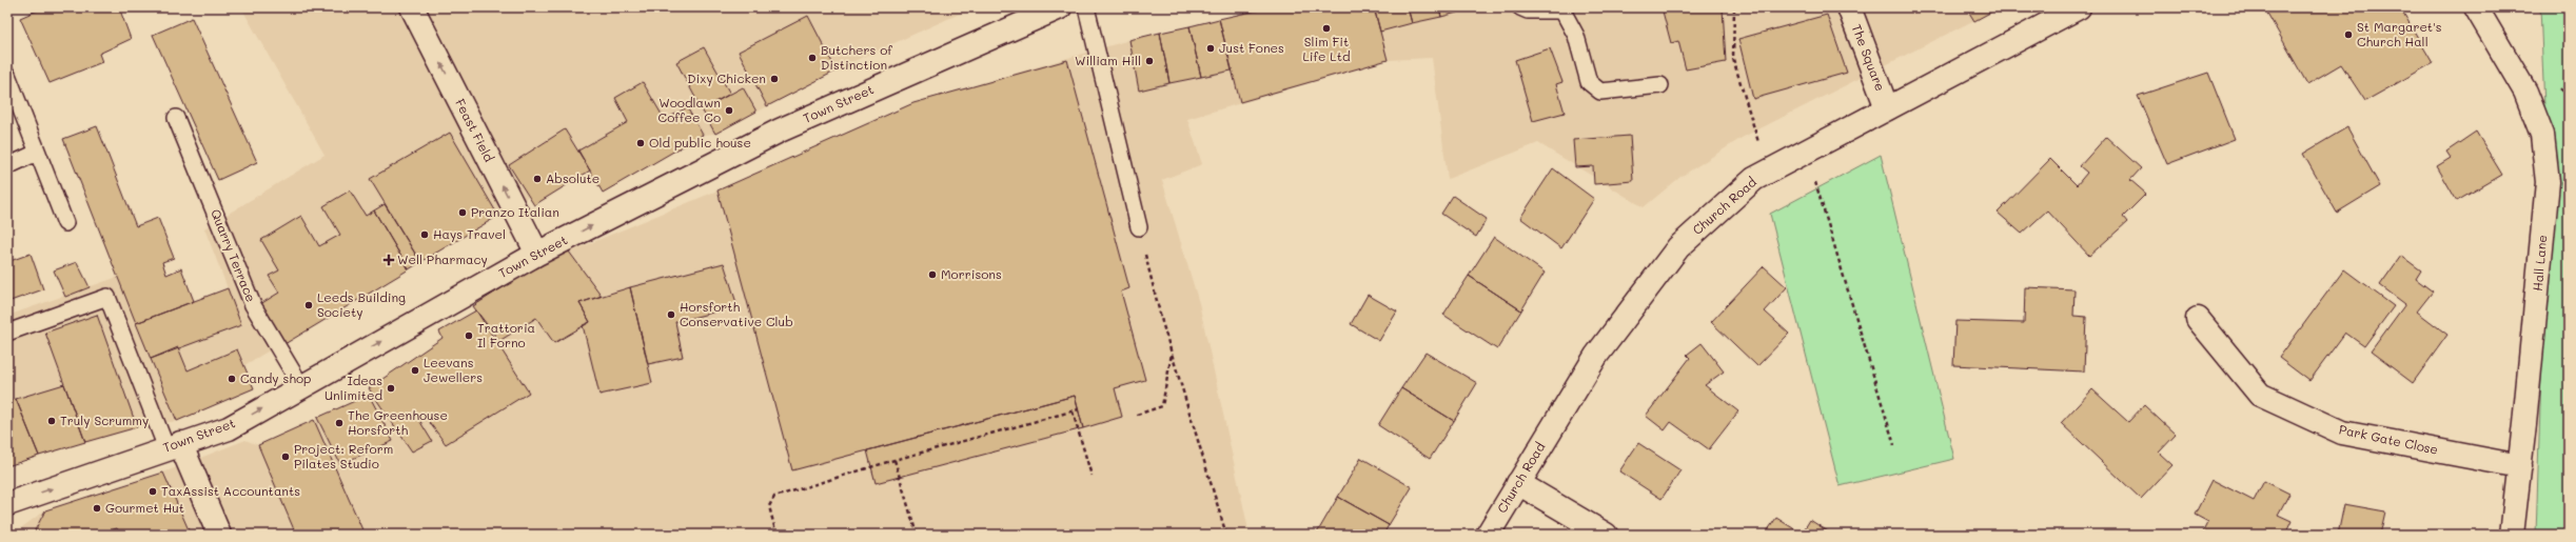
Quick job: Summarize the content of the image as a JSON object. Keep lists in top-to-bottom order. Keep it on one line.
{"streets":{"street":["The Square","Town Street","Feast Field","Church Road","Hall Lane","Park Gate Close"],"lane":["Quarry Terrace"]},"crossings":[["The Square","Church Road"],["Town Street","Feast Field"],["Town Street","Quarry Terrace"],["Hall Lane","Park Gate Close"]],"one_way":["Town Street","Feast Field"],"places":{"other":["Slim Fit Life Ltd","St Margaret's Church Hall","Just Fones","Butchers of Distinction","William Hill","Dixy Chicken","Woodlawn Coffee Co","Old public house","Absolute","Pranzo Italian","Hays Travel","Morrisons","Leeds Building Society","Horsforth Conservative Club","Trattoria Il Forno","Leevans Jewellers","Candy shop","Ideas Unlimited","Truly Scrummy","The Greenhouse Horsforth","Project: Reform Pilates Studio","TaxAssist Accountants","Gourmet Hut"],"health":["Well Pharmacy"]}}
